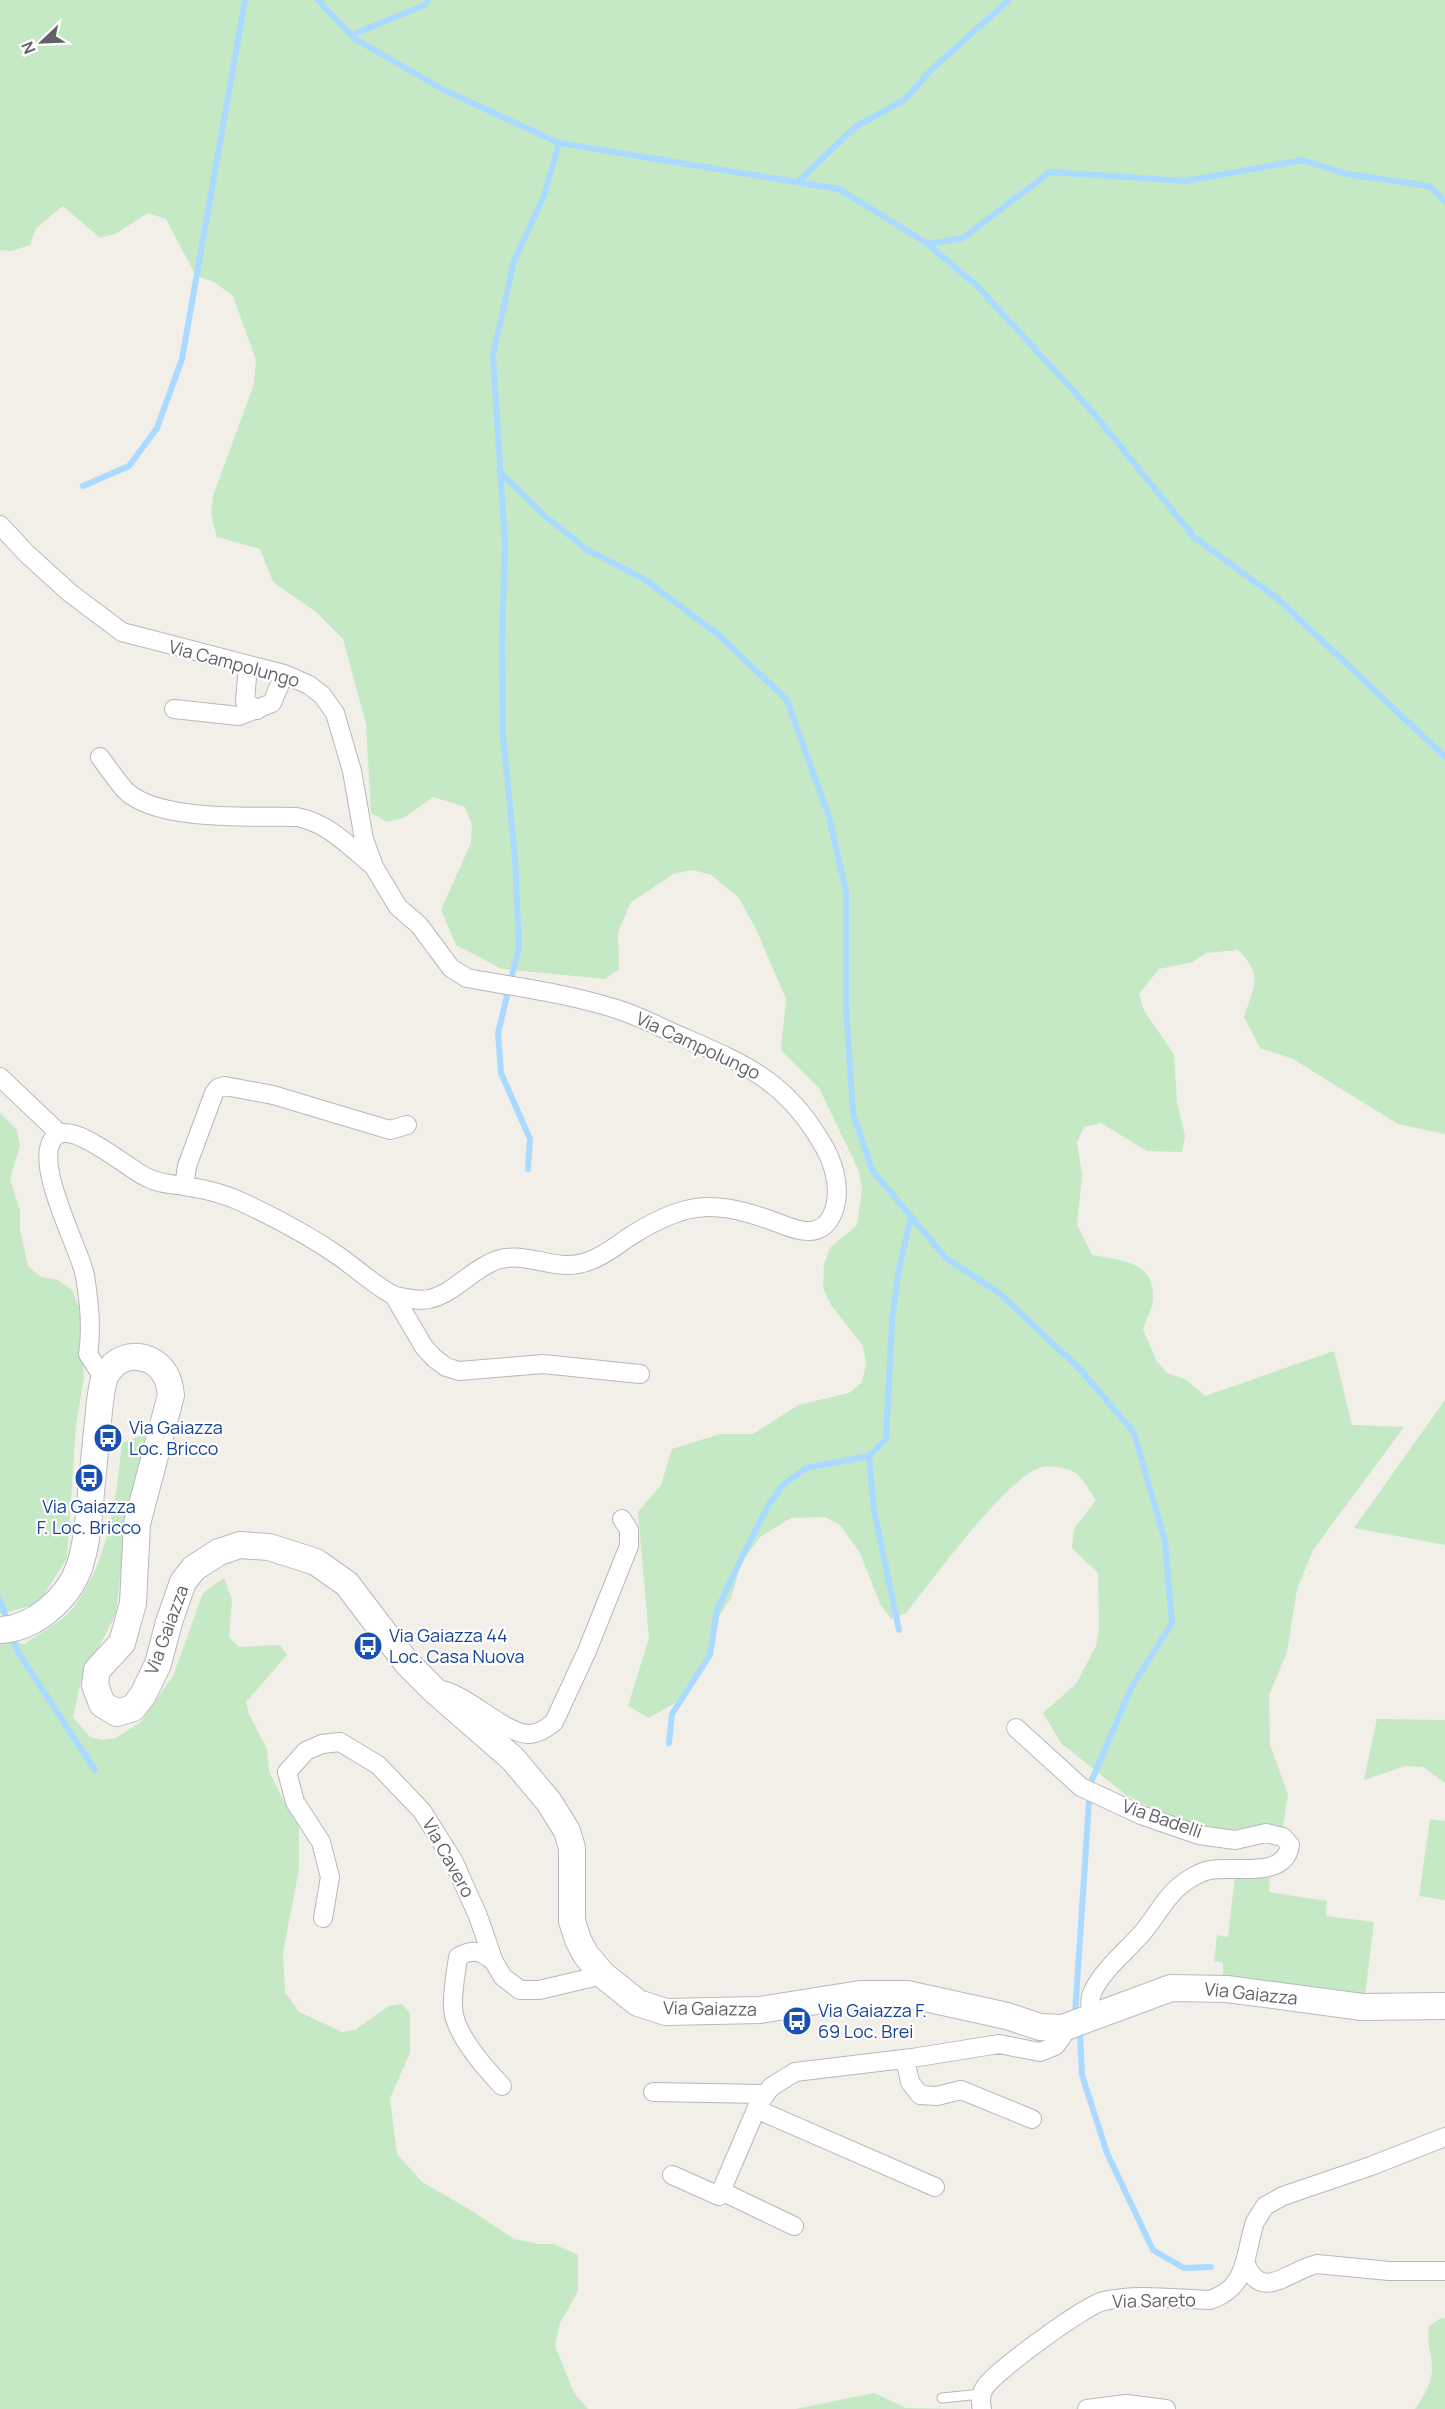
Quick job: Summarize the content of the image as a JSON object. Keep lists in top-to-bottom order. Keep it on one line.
{"streets":{"main road":["Via Gaiazza"],"street":["Via Campolungo","Via Badelli","Via Cavero","Via Sareto"]},"crossings":[["Via Gaiazza","Via Badelli"],["Via Gaiazza","Via Cavero"]],"places":{"bus stop":["Via Gaiazza Loc. Bricco","Via Gaiazza F. Loc. Bricco","Via Gaiazza 44 Loc. Casa Nuova","Via Gaiazza F. 69 Loc. Brei"]},"north":"bottom left"}
